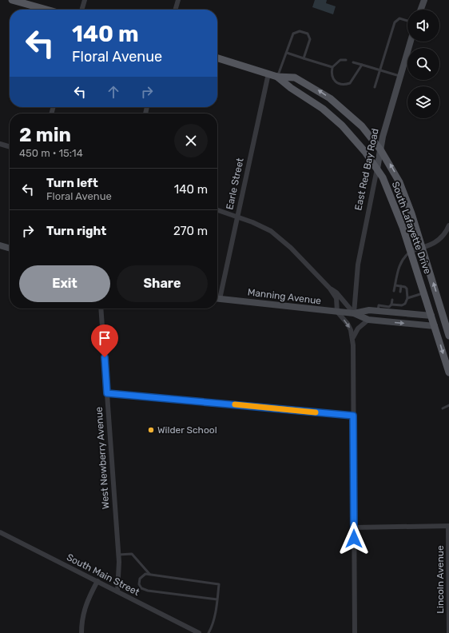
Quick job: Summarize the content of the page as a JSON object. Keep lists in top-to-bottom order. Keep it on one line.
{"streets":{"main road":["East Red Bay Road","South Lafayette Drive","Manning Avenue"],"street":["Earle Street","West Newberry Avenue","South Main Street","Lincoln Avenue"]},"crossings":[["East Red Bay Road","South Lafayette Drive"],["East Red Bay Road","Manning Avenue"],["Earle Street","South Lafayette Drive"],["South Lafayette Drive","Manning Avenue"],["West Newberry Avenue","South Main Street"]],"places":["Wilder School"],"page":{"turn":["140 m","Floral Avenue"],"heading":["2 min","450 m · 15:14"],"list":[{"name":"Turn left","note":"Floral Avenue","value":"140 m"},{"name":"Turn right","value":"270 m"}],"buttons":["Exit","Share"]}}
